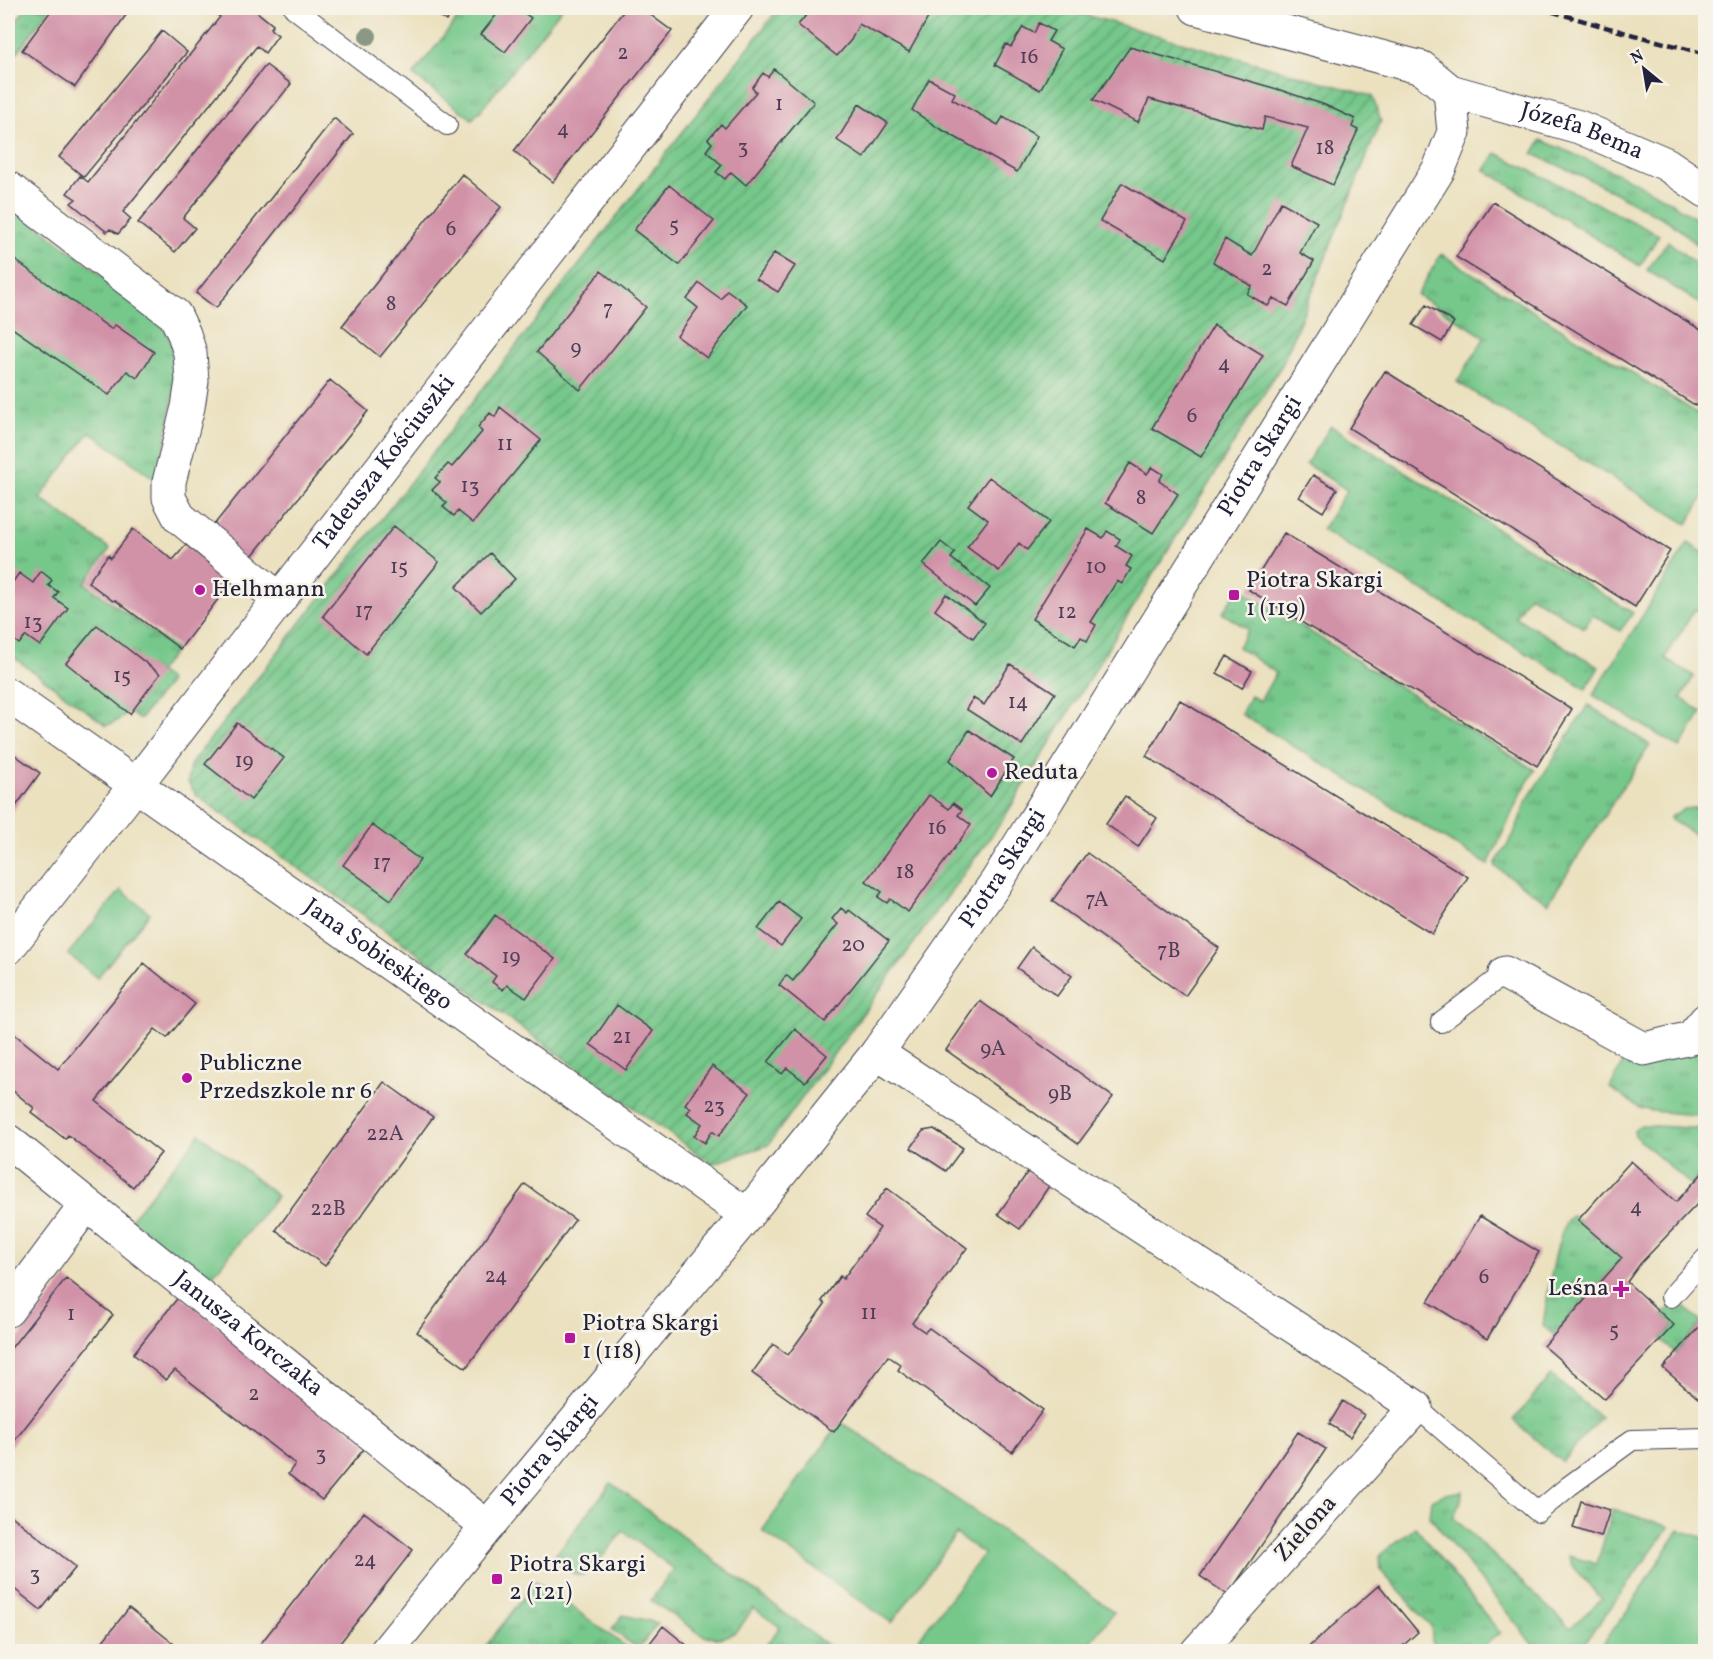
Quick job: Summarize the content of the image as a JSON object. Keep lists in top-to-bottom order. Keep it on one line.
{"streets":{"street":["Józefa Bema","Piotra Skargi","Tadeusza Kościuszki","Jana Sobieskiego","Janusza Korczaka","Zielona"]},"crossings":[["Józefa Bema","Piotra Skargi"],["Piotra Skargi","Jana Sobieskiego"],["Piotra Skargi","Janusza Korczaka"],["Tadeusza Kościuszki","Jana Sobieskiego"]],"places":{"other":["Helhmann","Reduta","Publiczne Przedszkole nr 6"],"transit":["Piotra Skargi 1 (119)","Piotra Skargi 1 (118)","Piotra Skargi 2 (121)"],"health":["Leśna"]},"house_numbers":["2","16","1","4","3","18","5","6","2","8","7","9","4","6","11","13","8","15","10","17","12","13","15","14","19","16","17","18","7A","20","7B","19","21","9A","9B","23","22A","4","22B","24","6","11","1","5","2","3","24","3"],"north":"top left"}
